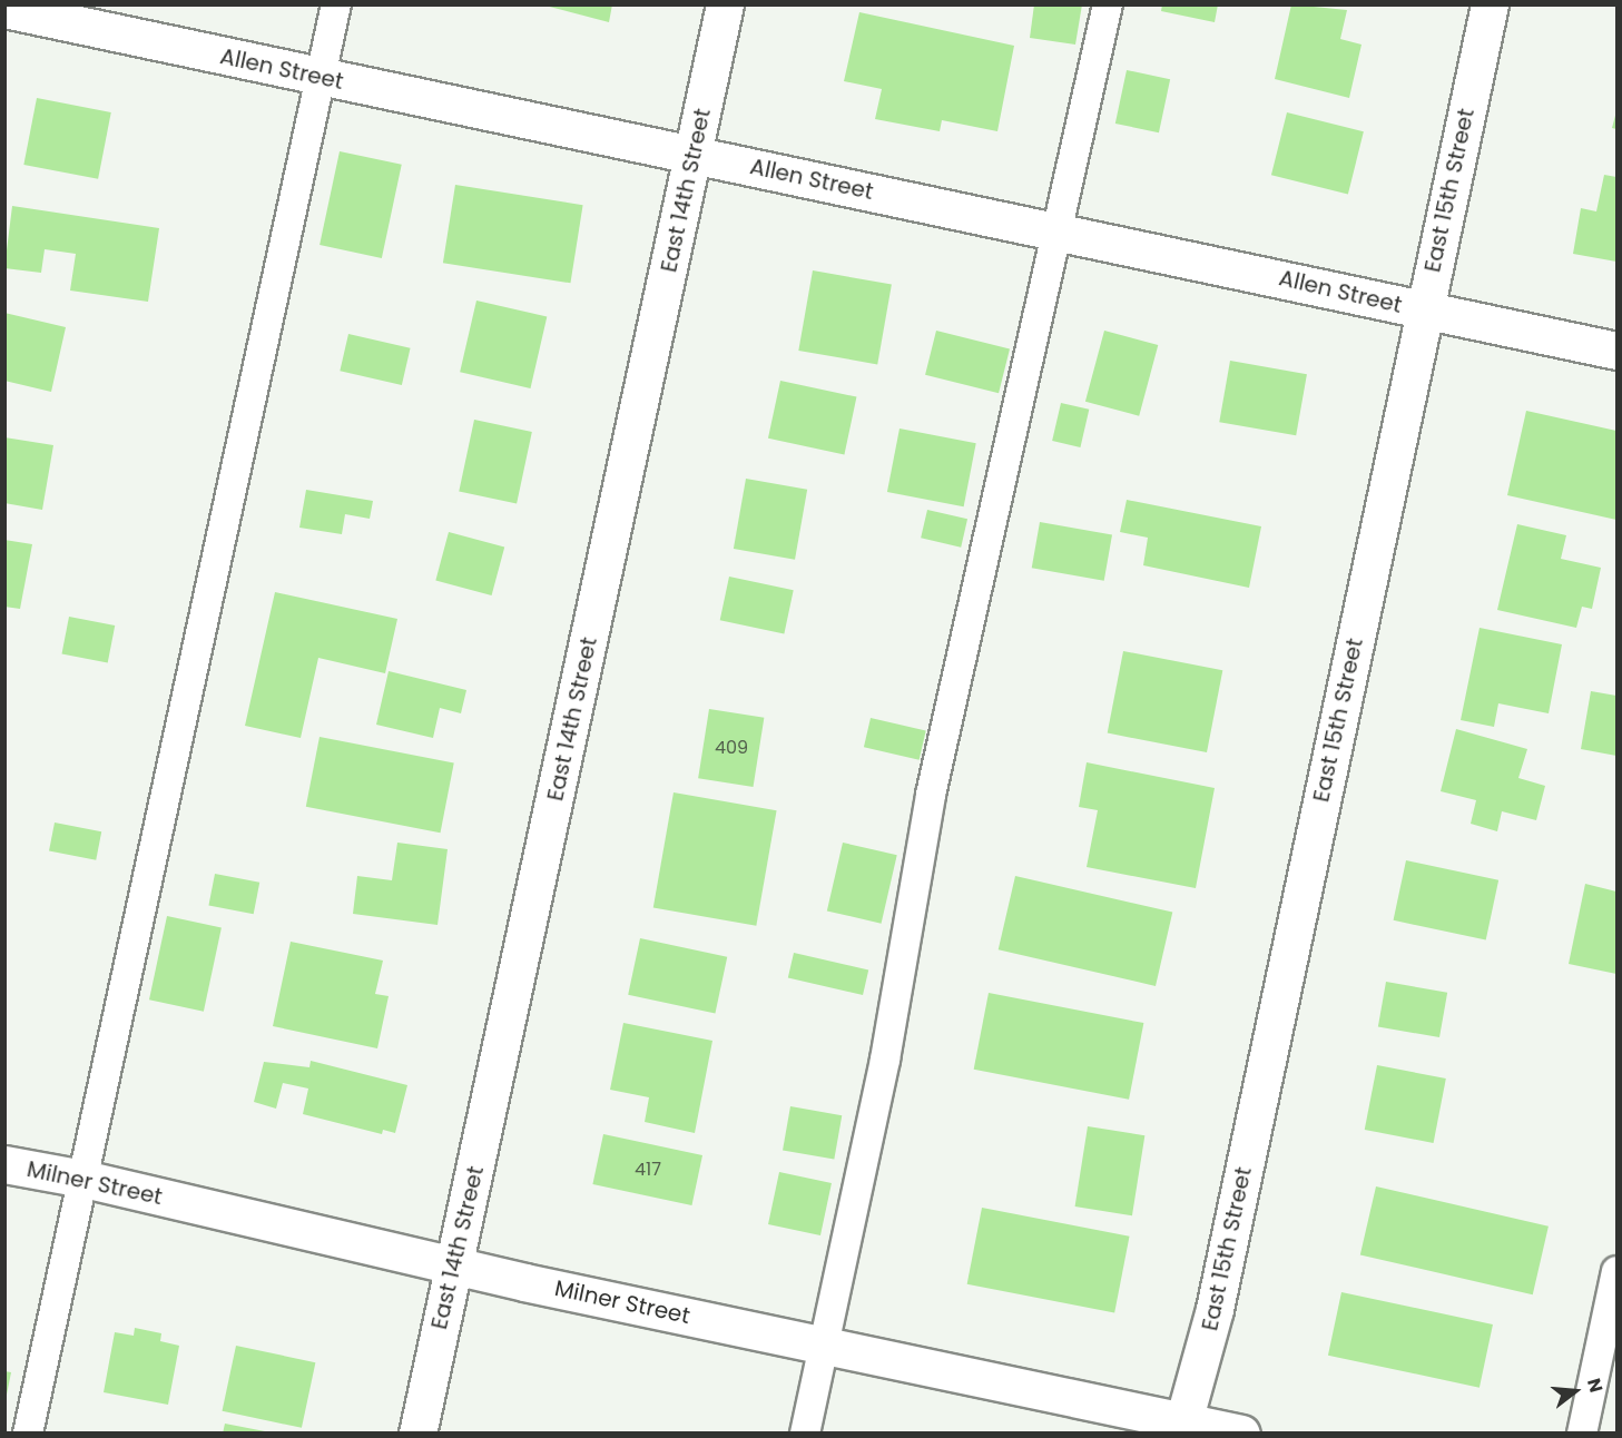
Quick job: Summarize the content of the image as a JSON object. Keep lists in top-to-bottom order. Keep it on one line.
{"streets":{"street":["Allen Street","East 14th Street","East 15th Street","Milner Street"]},"crossings":[["Allen Street","East 14th Street"],["Allen Street","East 15th Street"],["East 14th Street","Milner Street"],["East 15th Street","Milner Street"]],"house_numbers":["409","417"],"north":"right"}
